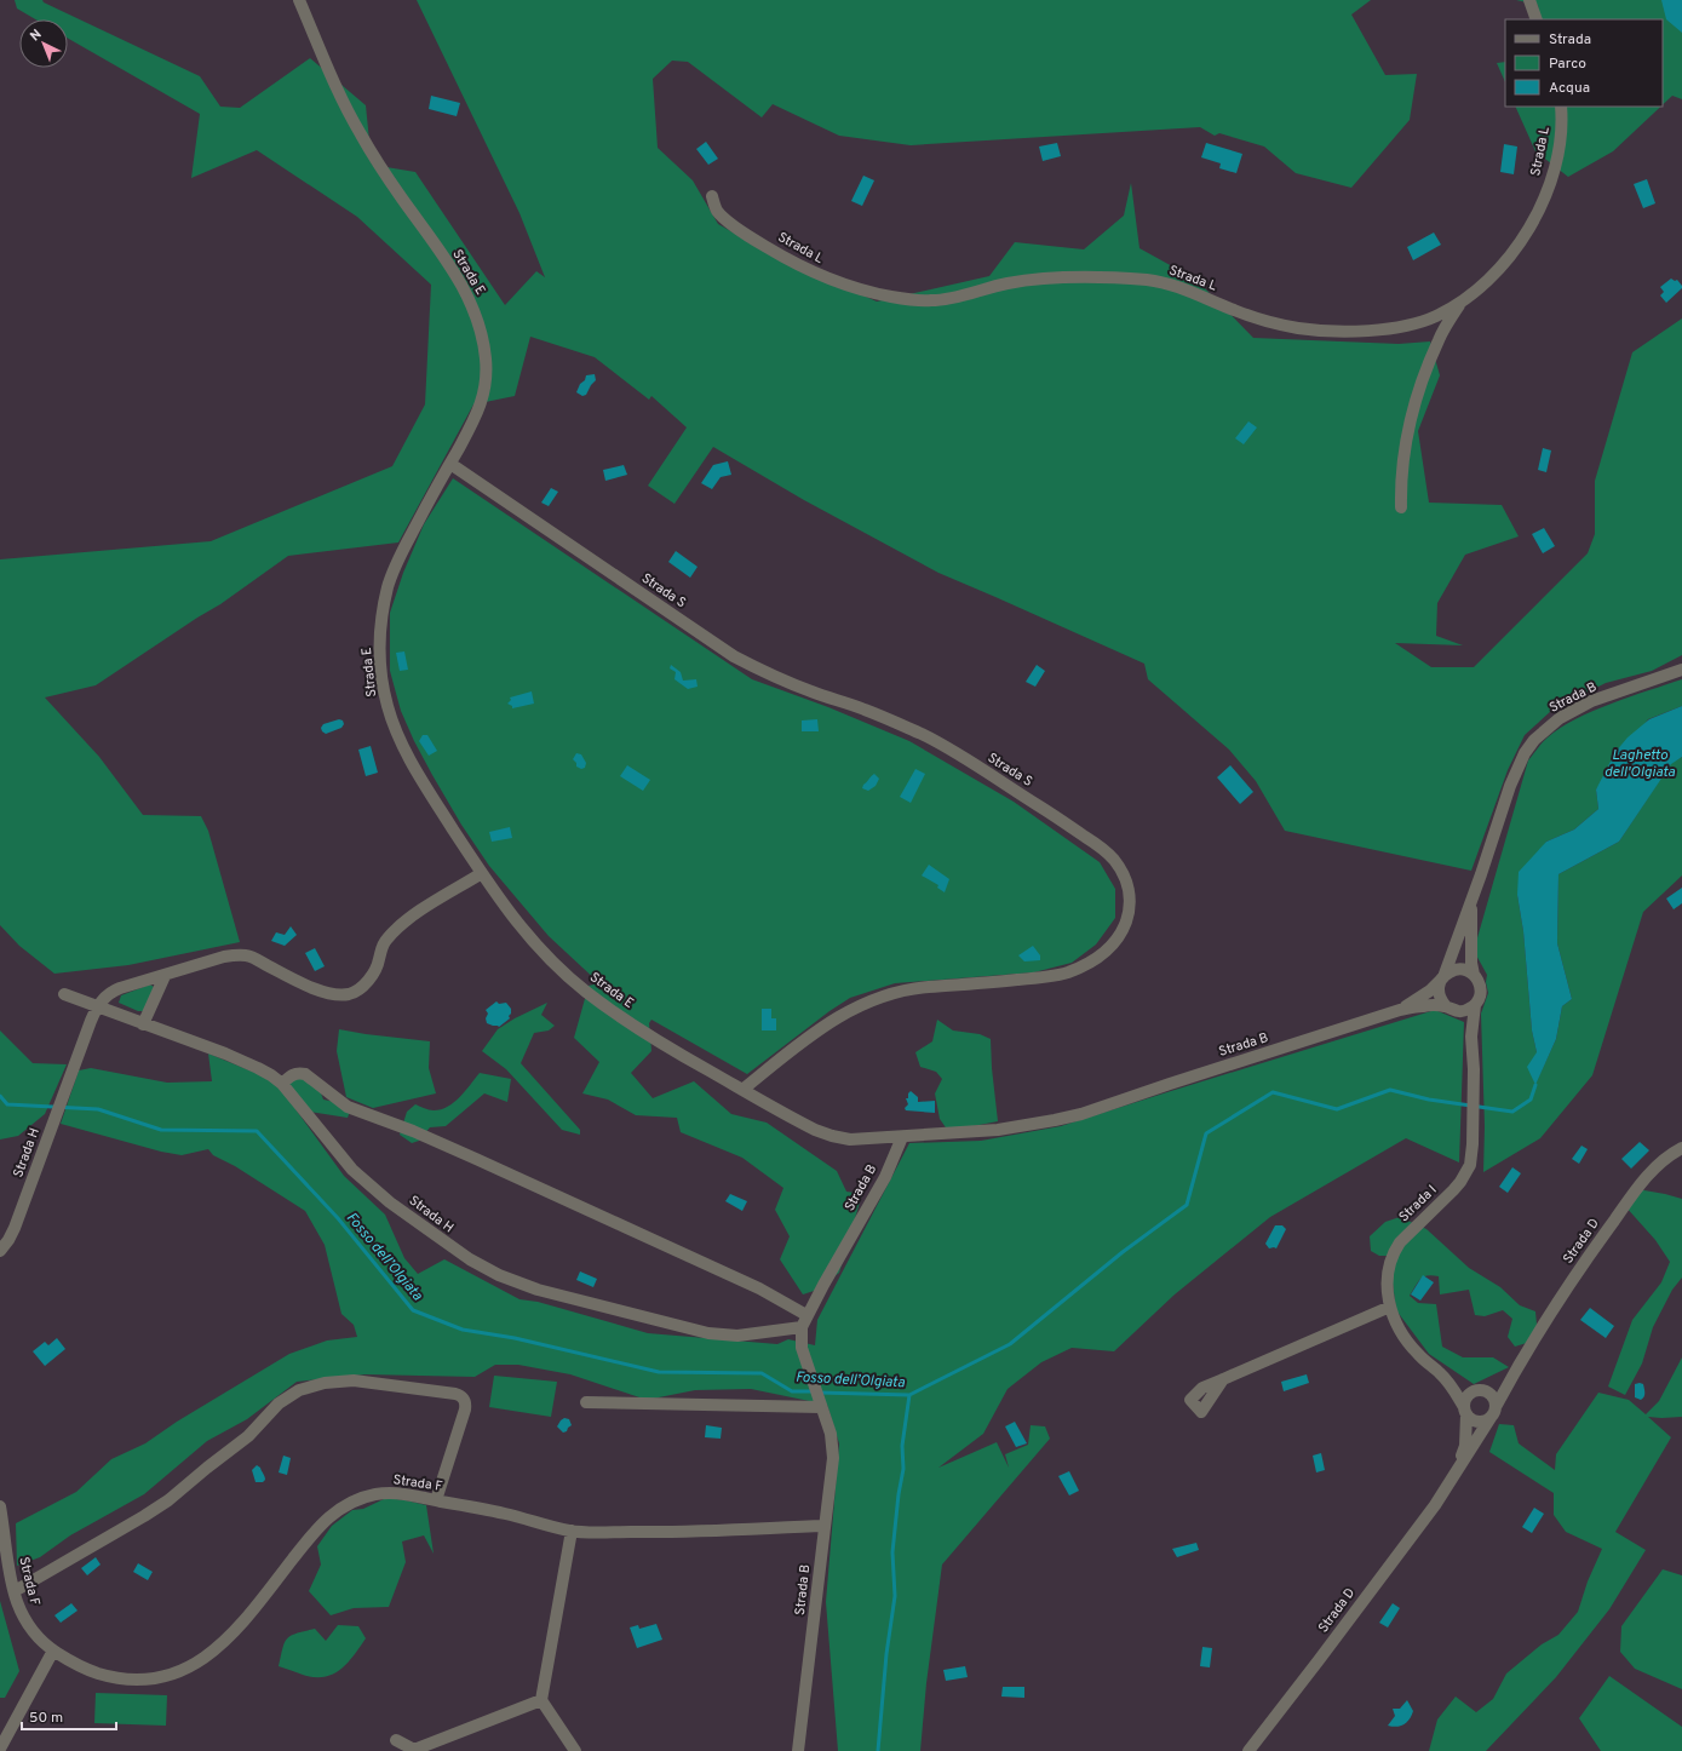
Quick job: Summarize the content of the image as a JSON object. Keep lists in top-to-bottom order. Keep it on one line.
{"streets":{"street":["Strada L","Strada E","Strada S","Strada B","Strada H","Strada I","Strada D","Strada F"]},"crossings":[["Strada E","Strada S"],["Strada E","Strada B"],["Strada E","Strada H"],["Strada B","Strada H"],["Strada B","Strada I"],["Strada B","Strada F"],["Strada I","Strada D"]],"water":["Laghetto dell'Olgiata","Fosso dell’Olgiata"],"legend":["Strada","Parco","Acqua"],"scale_bar":"50 m","north":"top left"}
